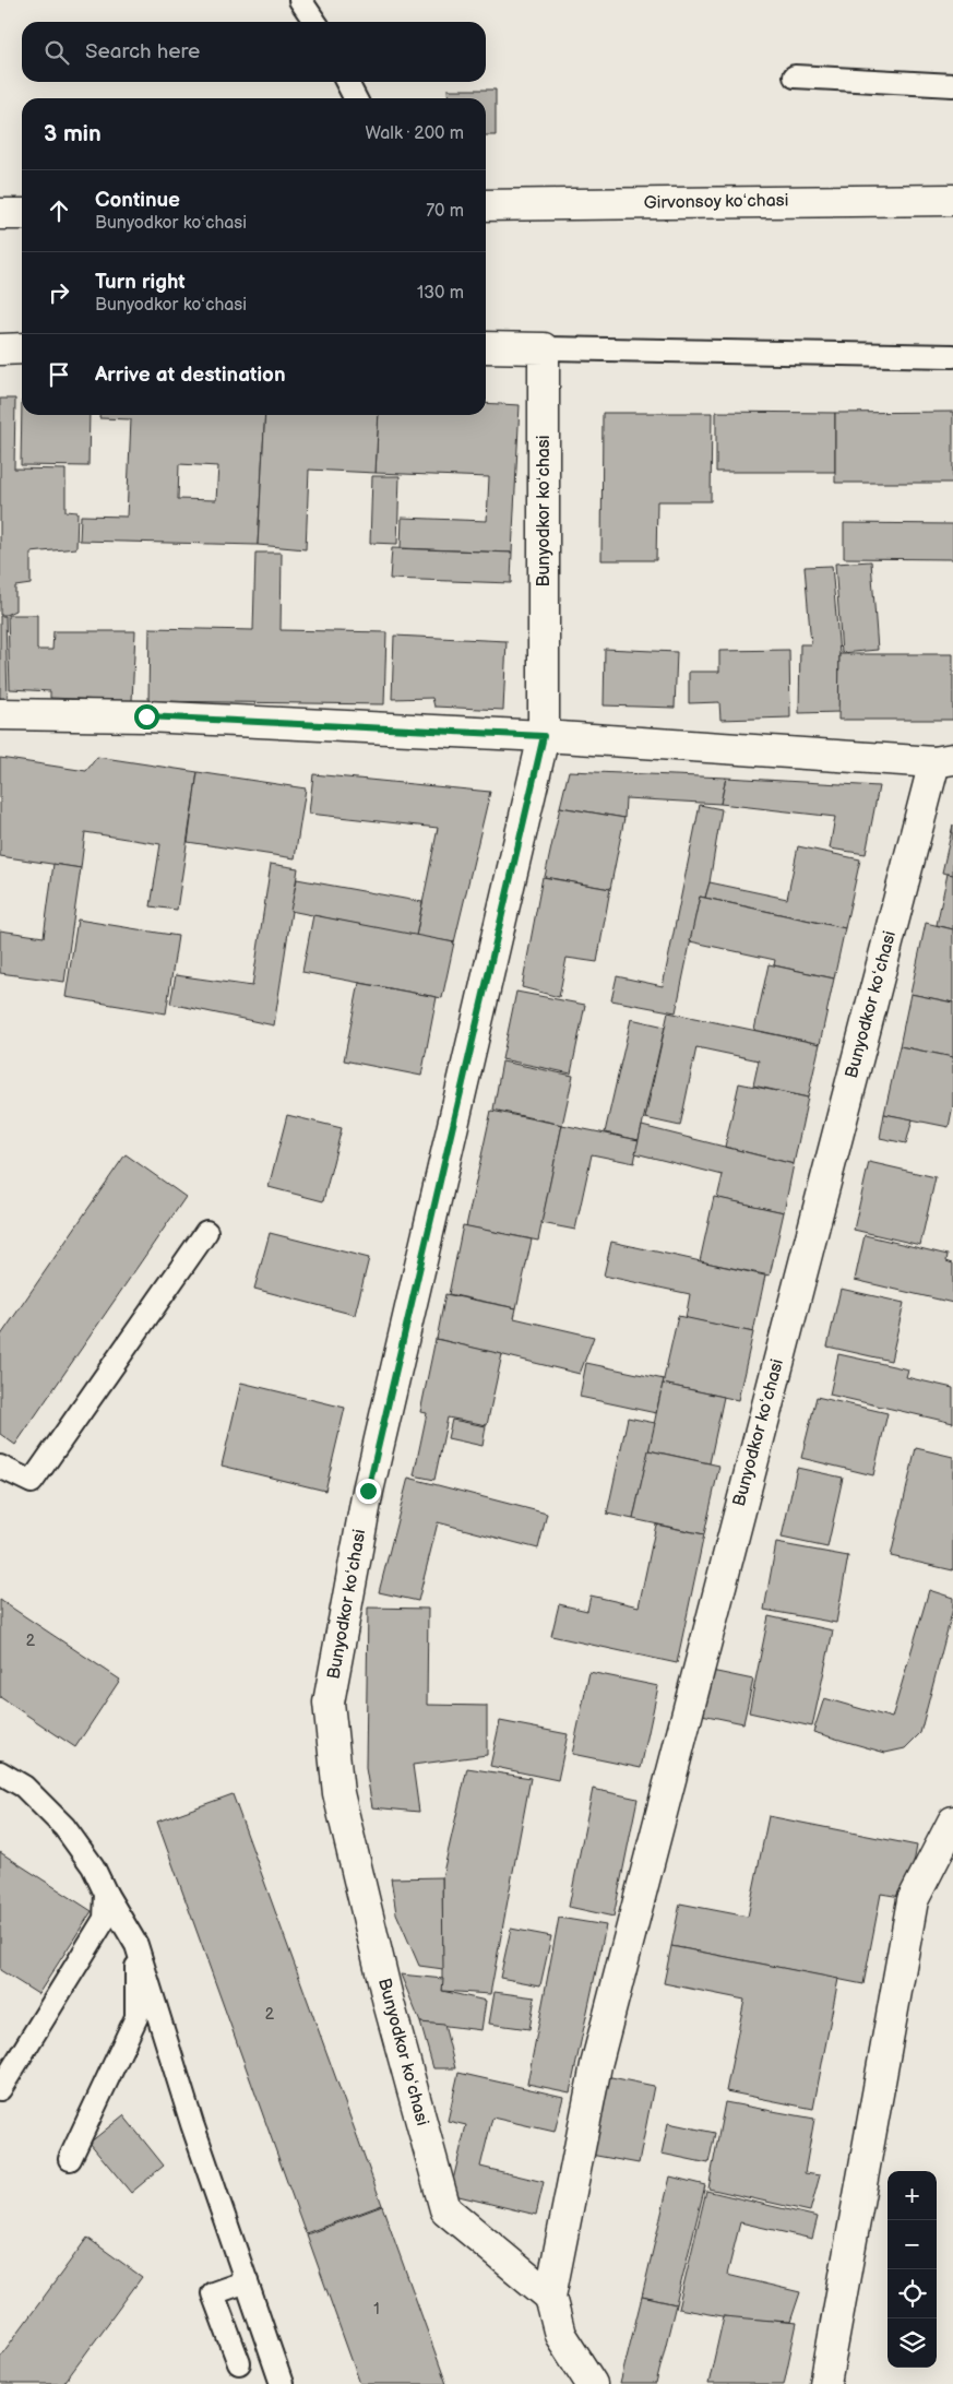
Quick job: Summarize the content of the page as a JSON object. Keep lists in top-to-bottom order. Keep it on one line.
{"streets":{"street":["Girvonsoy koʻchasi","Bunyodkor koʻchasi"]},"house_numbers":["2","2","1"],"page":{"search":"Search here","heading":["3 min","Walk · 200 m"],"list":[["Continue","Bunyodkor koʻchasi","70 m"],["Turn right","Bunyodkor koʻchasi","130 m"],"Arrive at destination"],"map_buttons":["+","−"]}}
